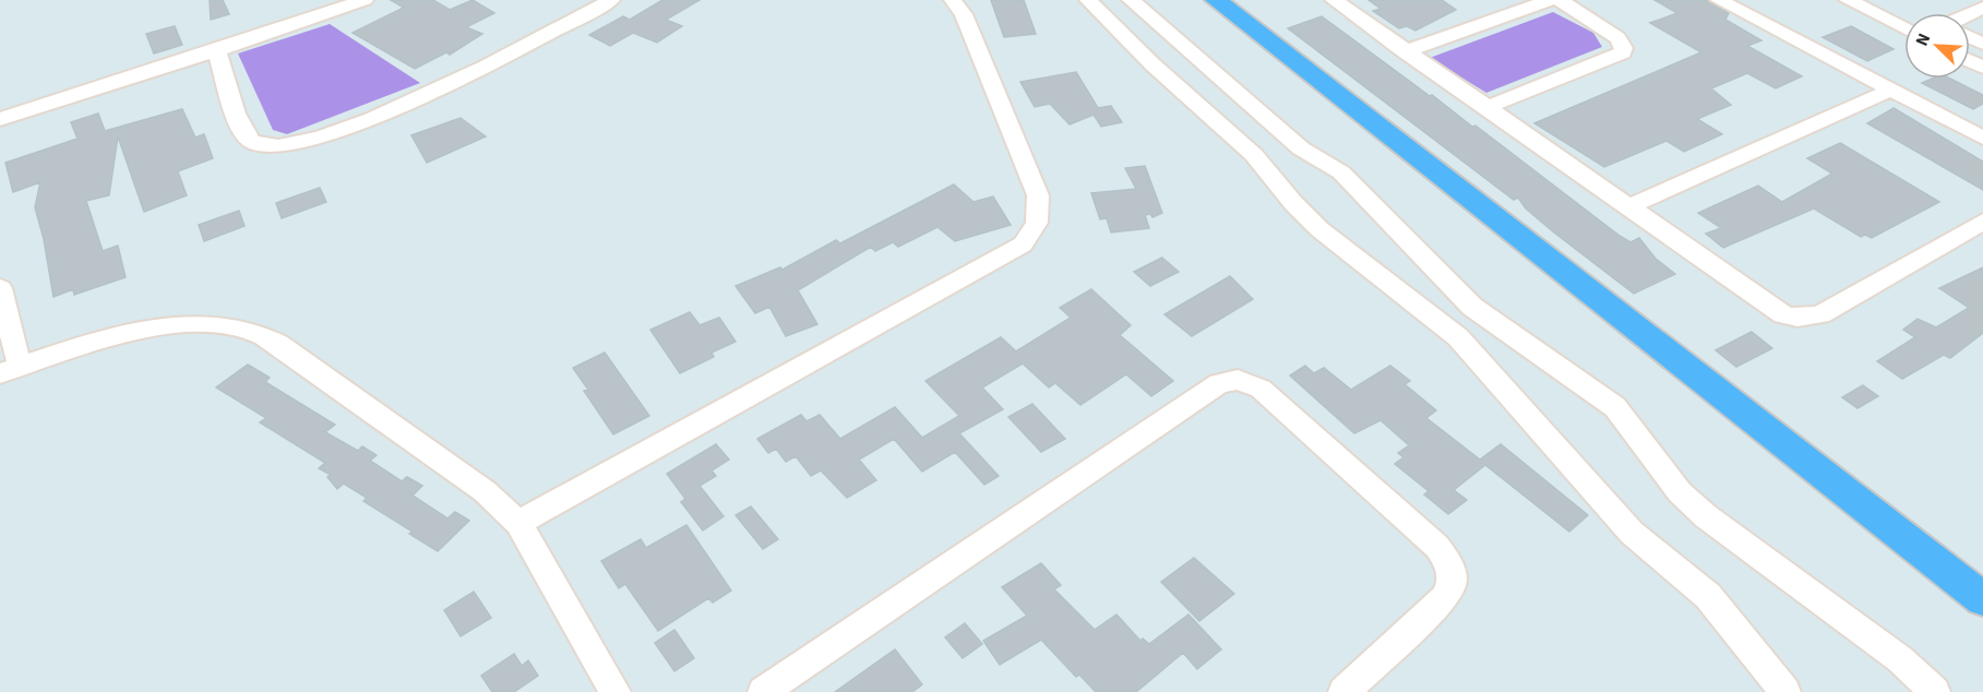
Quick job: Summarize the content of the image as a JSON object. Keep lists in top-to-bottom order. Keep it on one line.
{"north":"top left"}
